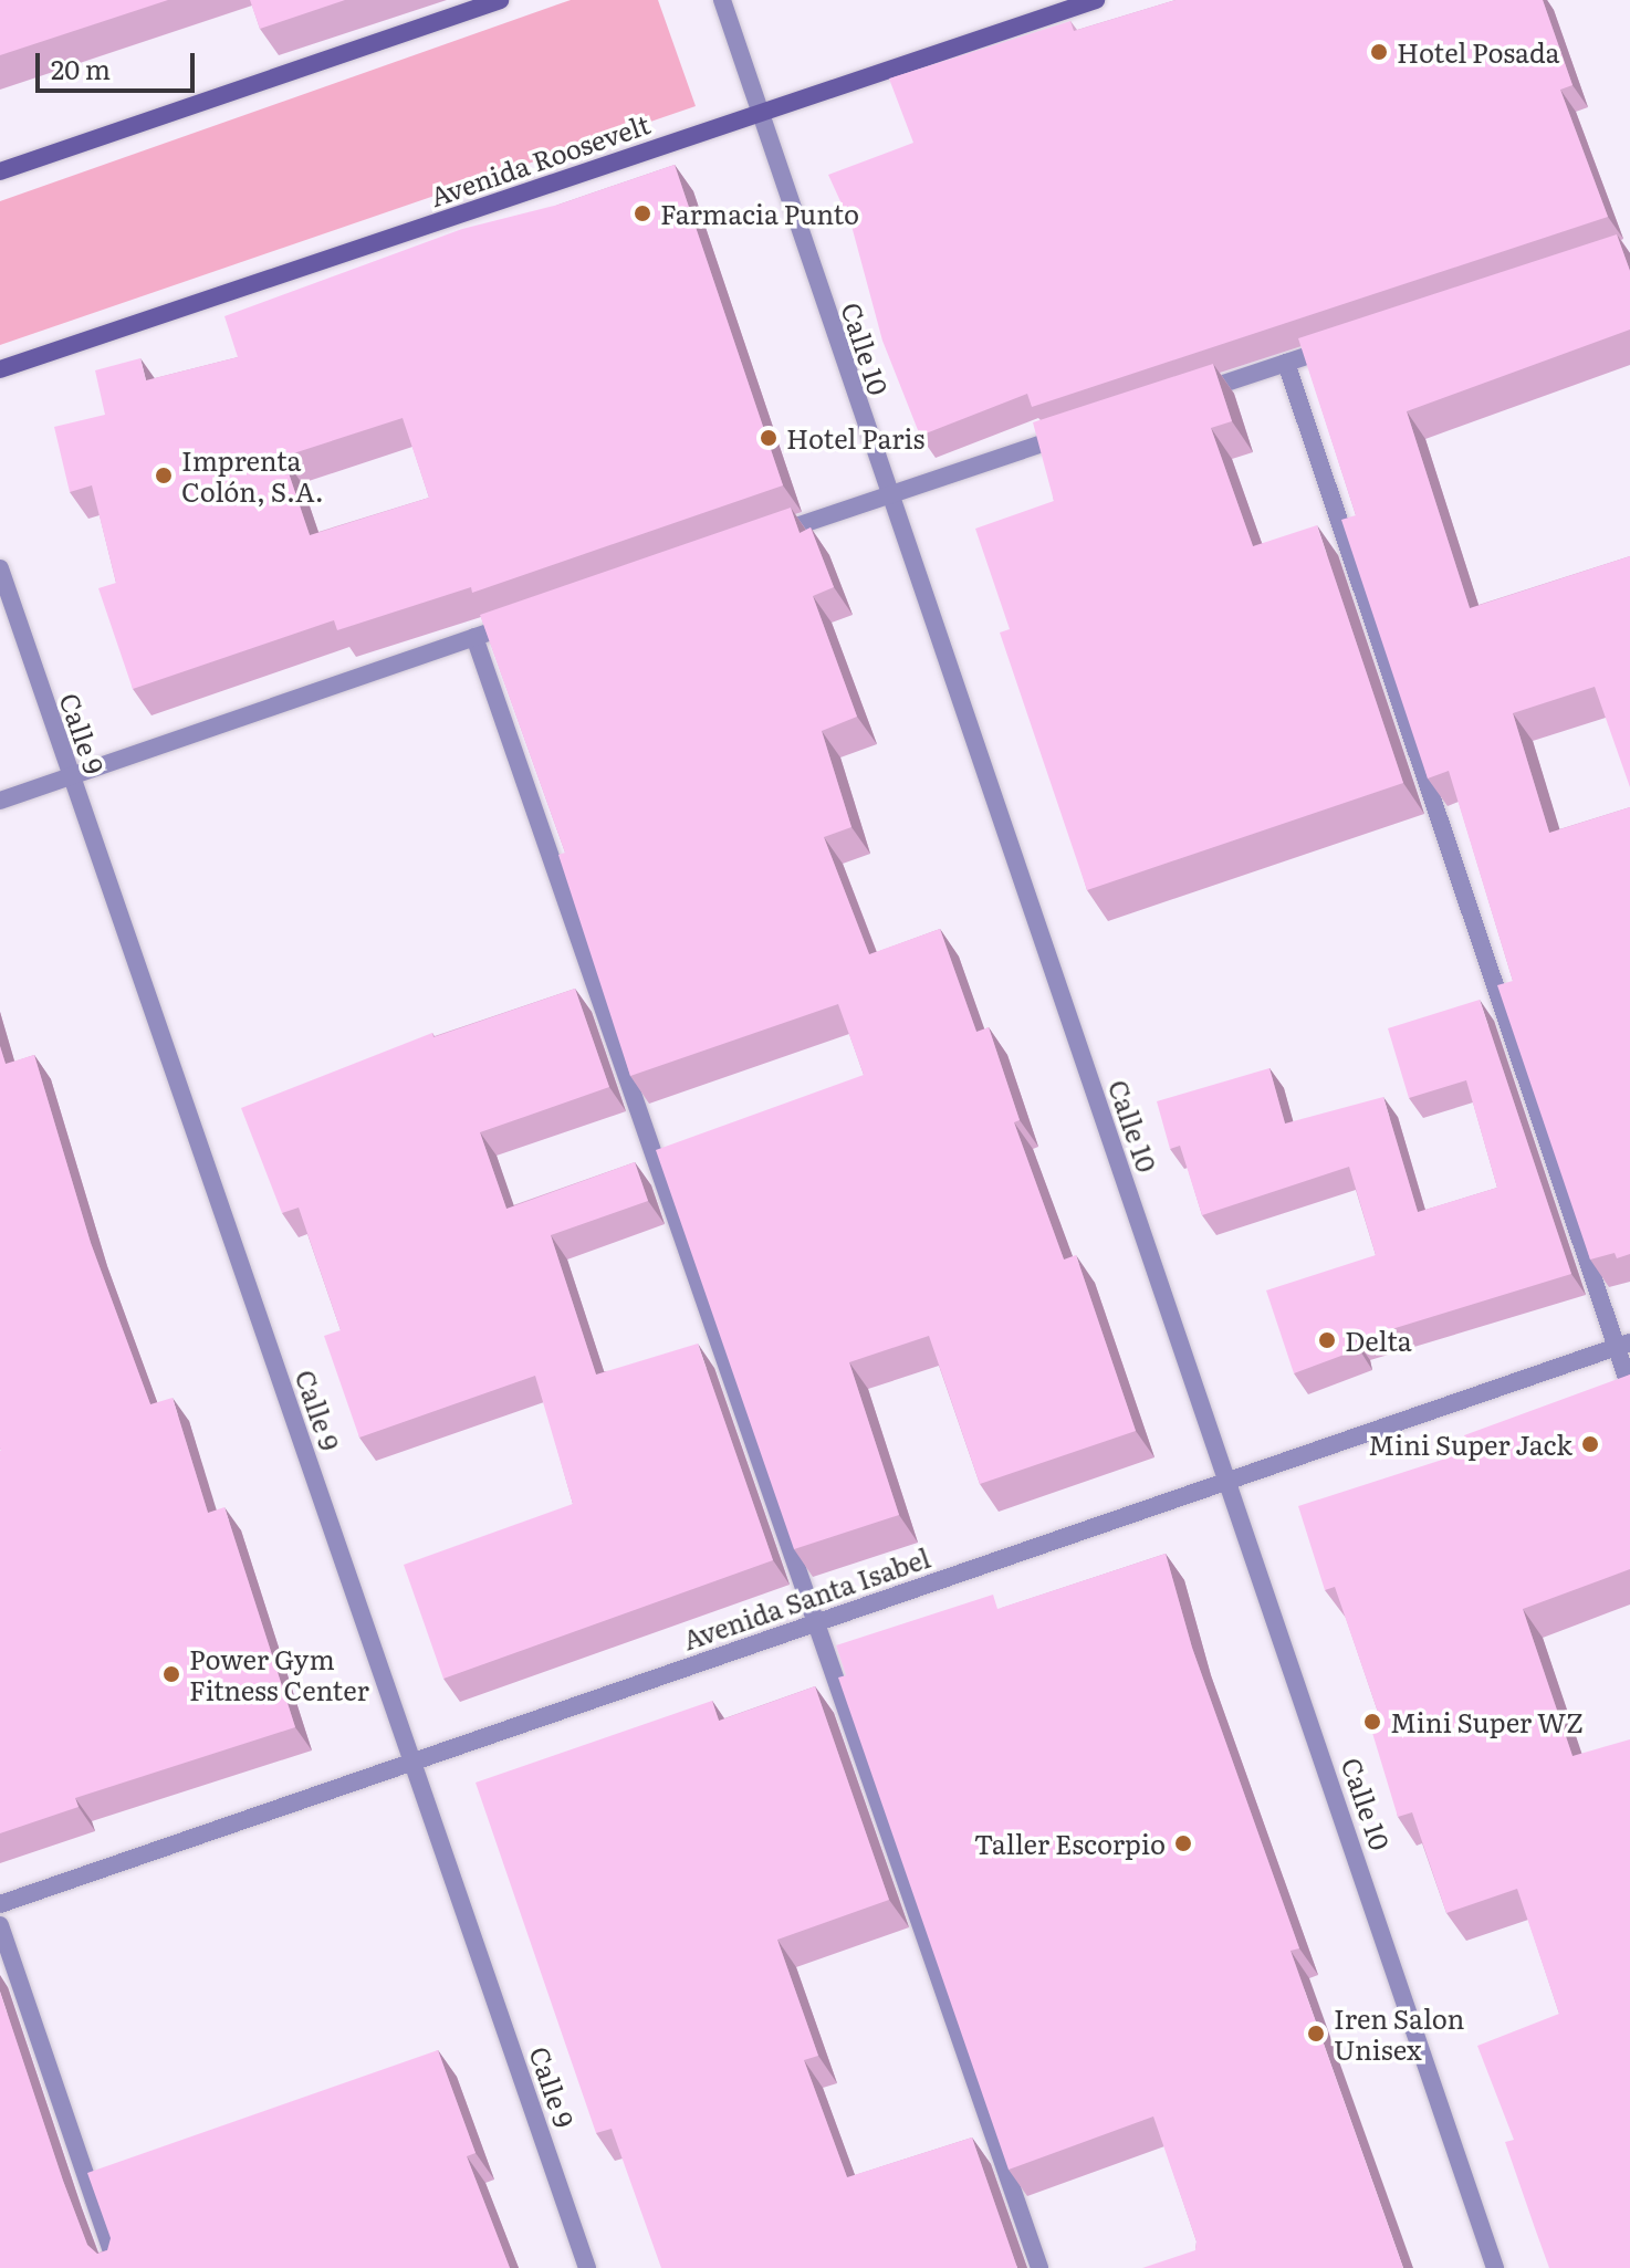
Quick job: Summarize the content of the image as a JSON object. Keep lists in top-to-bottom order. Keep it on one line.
{"streets":{"main road":["Avenida Roosevelt"],"street":["Calle 10","Calle 9","Avenida Santa Isabel"]},"crossings":[["Avenida Roosevelt","Calle 10"],["Calle 10","Avenida Santa Isabel"],["Calle 9","Avenida Santa Isabel"]],"places":["Hotel Posada","Farmacia Punto","Hotel Paris","Imprenta Colón, S.A.","Delta","Mini Super Jack","Power Gym Fitness Center","Mini Super WZ","Taller Escorpio","Iren Salon Unisex"],"scale_bar":"20 m"}
